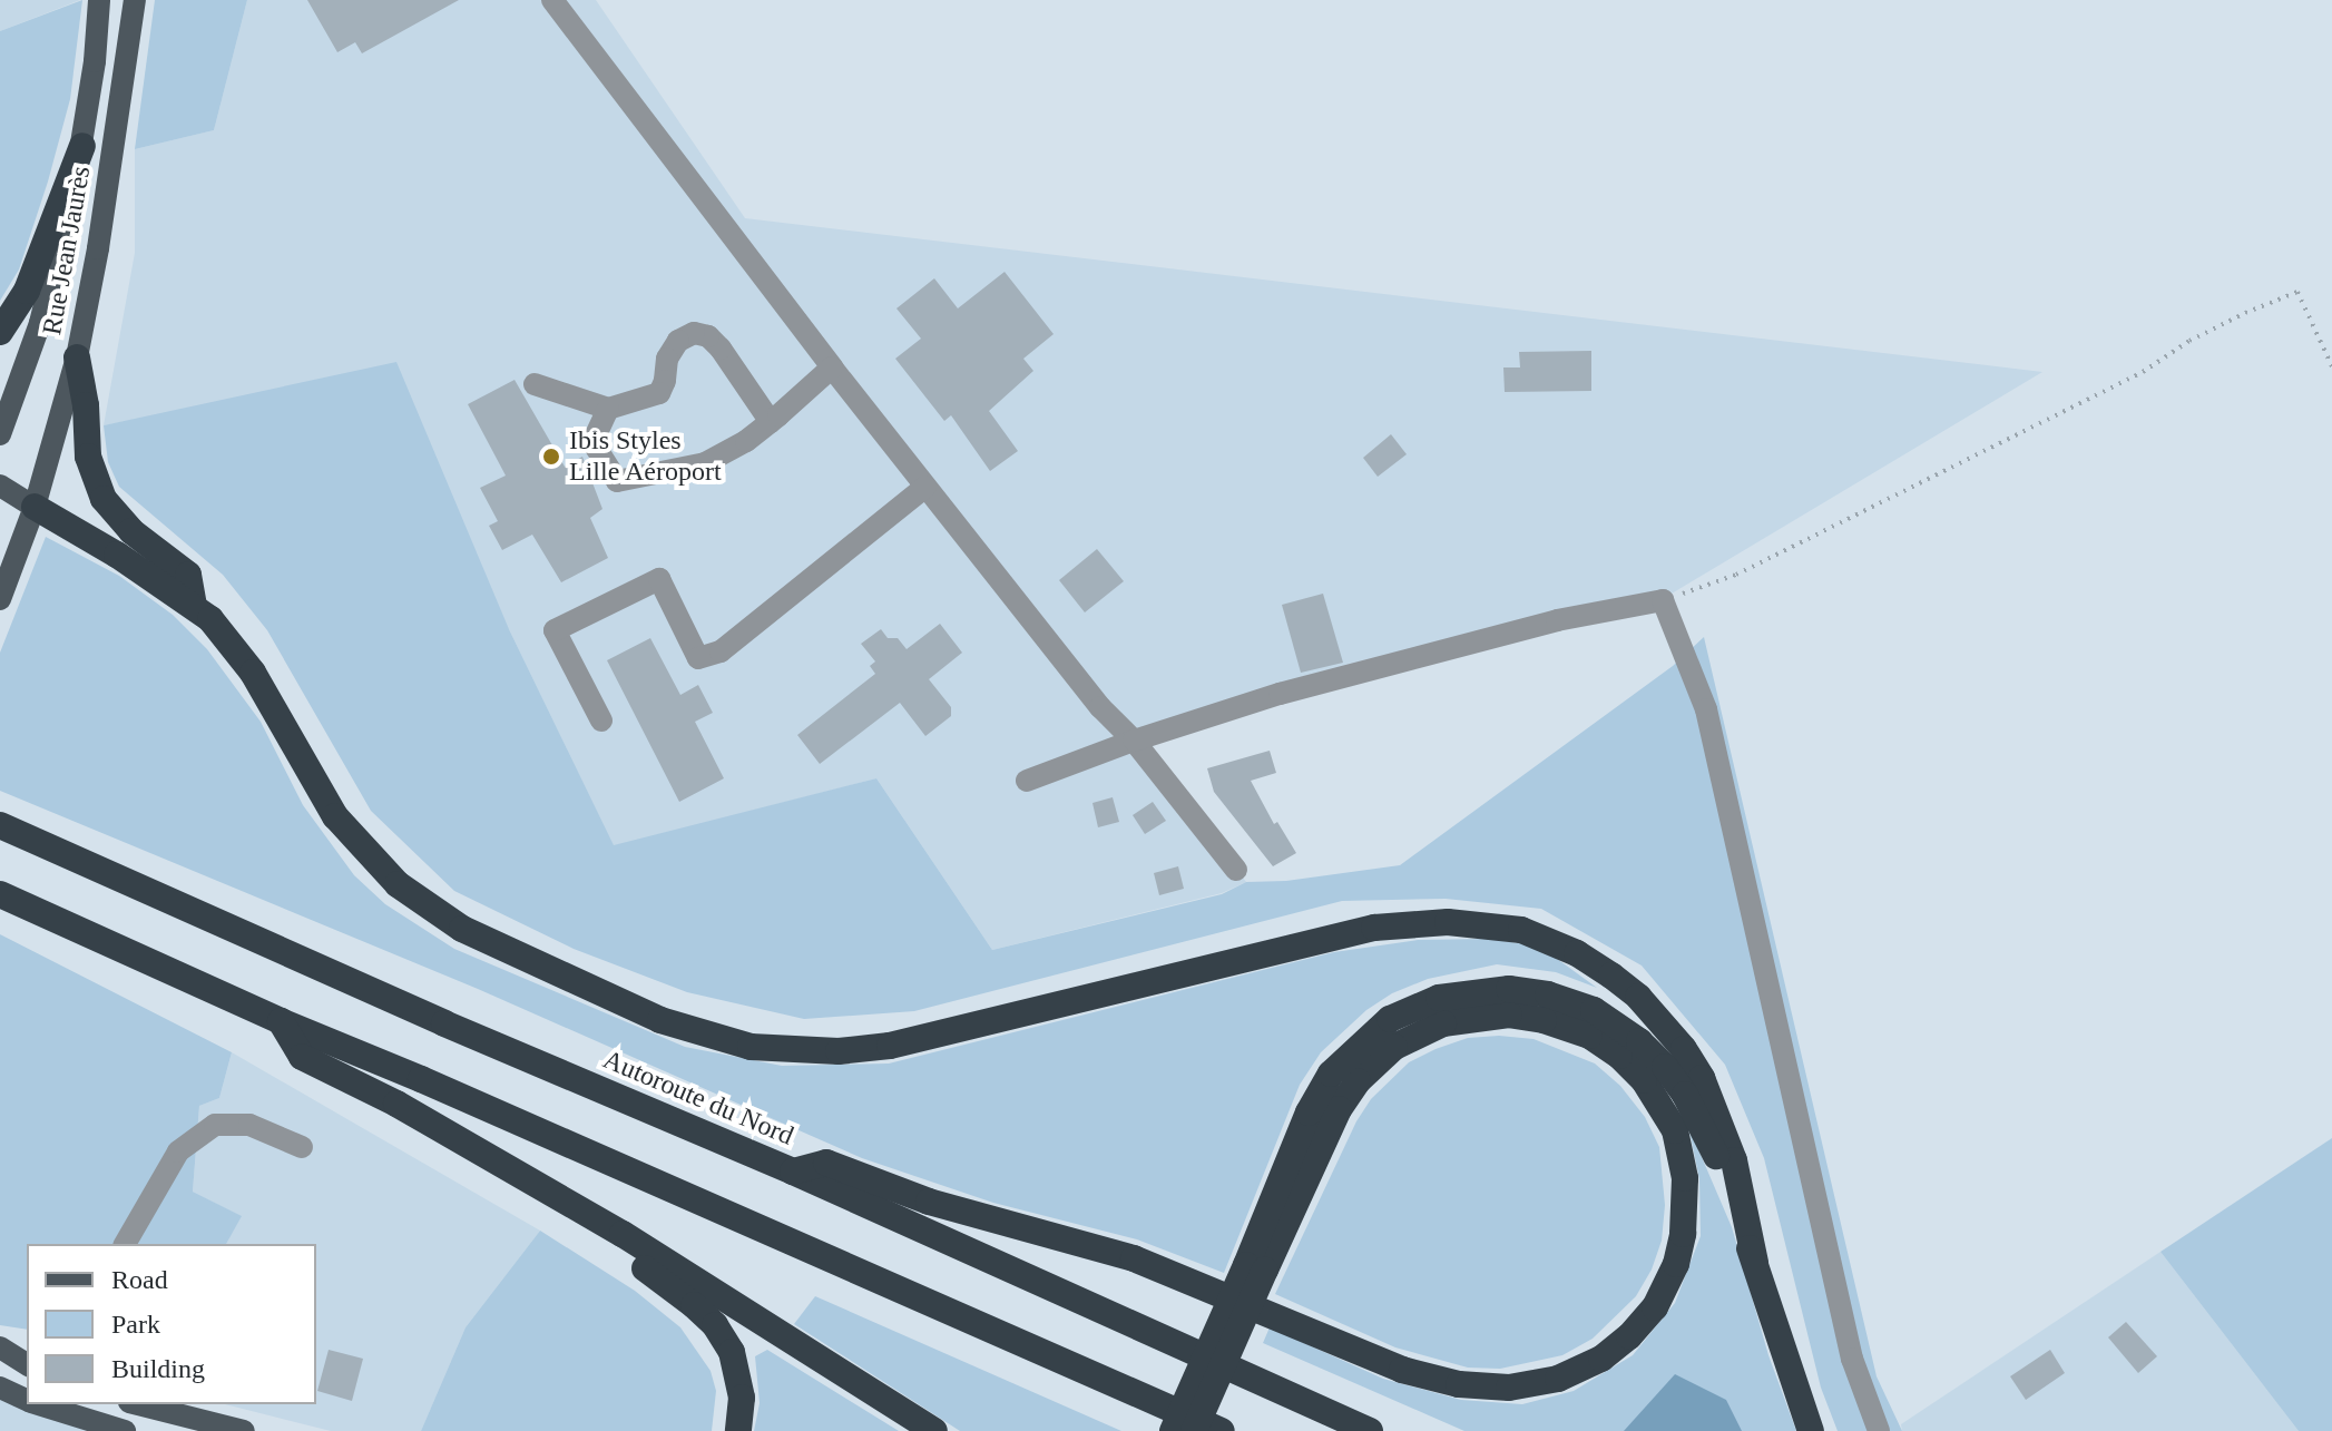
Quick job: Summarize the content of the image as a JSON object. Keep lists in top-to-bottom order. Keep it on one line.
{"streets":{"highway":["Autoroute du Nord"],"main road":["Rue Jean Jaurès"]},"places":["Ibis Styles Lille Aéroport"],"legend":["Road","Park","Building"]}
